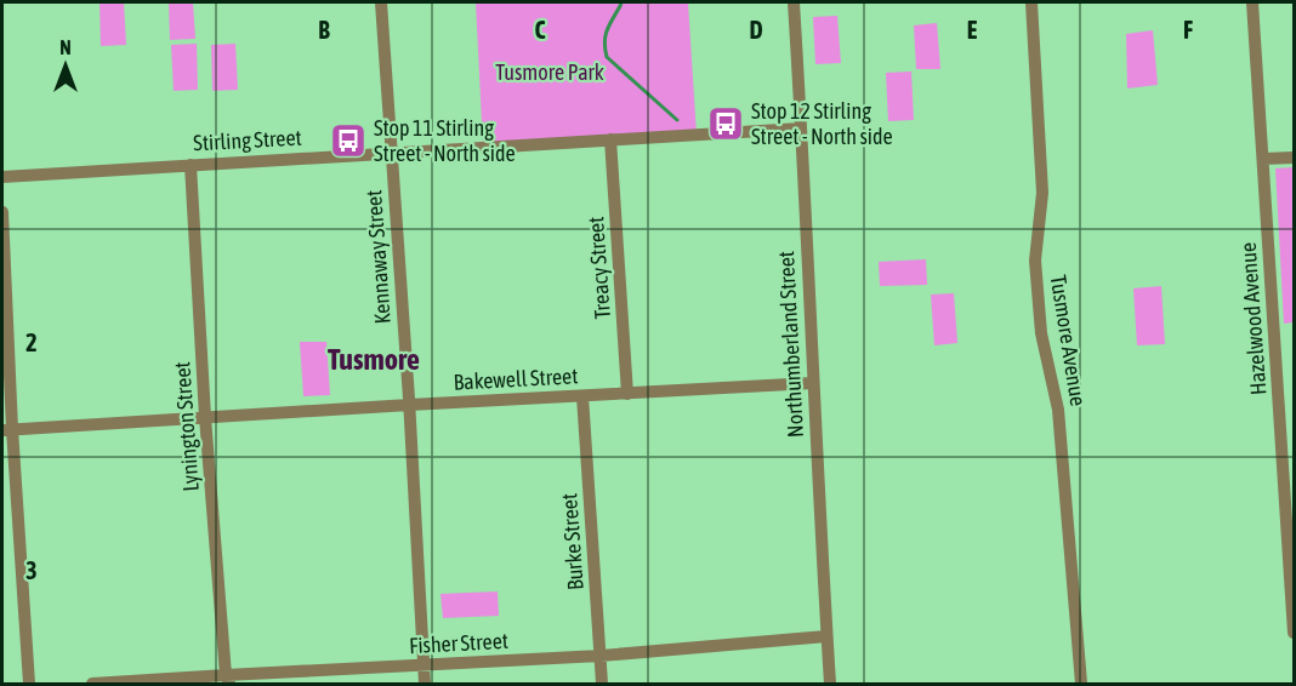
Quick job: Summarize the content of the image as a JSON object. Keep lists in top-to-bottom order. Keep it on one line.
{"streets":{"street":["Stirling Street","Kennaway Street","Treacy Street","Hazelwood Avenue","Tusmore Avenue","Northumberland Street","Bakewell Street","Lynington Street","Burke Street","Fisher Street"]},"crossings":[["Stirling Street","Kennaway Street"],["Stirling Street","Treacy Street"],["Stirling Street","Northumberland Street"],["Stirling Street","Lynington Street"],["Kennaway Street","Bakewell Street"],["Kennaway Street","Fisher Street"],["Treacy Street","Bakewell Street"],["Northumberland Street","Bakewell Street"],["Northumberland Street","Fisher Street"],["Bakewell Street","Lynington Street"],["Bakewell Street","Burke Street"],["Lynington Street","Fisher Street"],["Burke Street","Fisher Street"]],"districts":["Tusmore"],"parks":["Tusmore Park"],"places":{"bus stop":["Stop 12 Stirling Street - North side","Stop 11 Stirling Street - North side"]},"north":"top","grid":{"columns":["B","C","D","E","F"],"rows":["2","3"]}}
